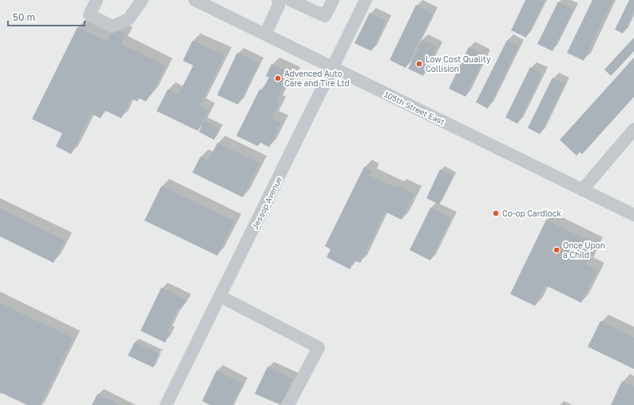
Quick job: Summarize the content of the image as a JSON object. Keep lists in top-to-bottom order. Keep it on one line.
{"streets":{"street":["105th Street East","Jessop Avenue"]},"crossings":[["105th Street East","Jessop Avenue"]],"places":["Low Cost Quality Collision","Advenced Auto Care and Tire Ltd","Co-op Cardlock","Once Upon a Child"],"scale_bar":"50 m"}
